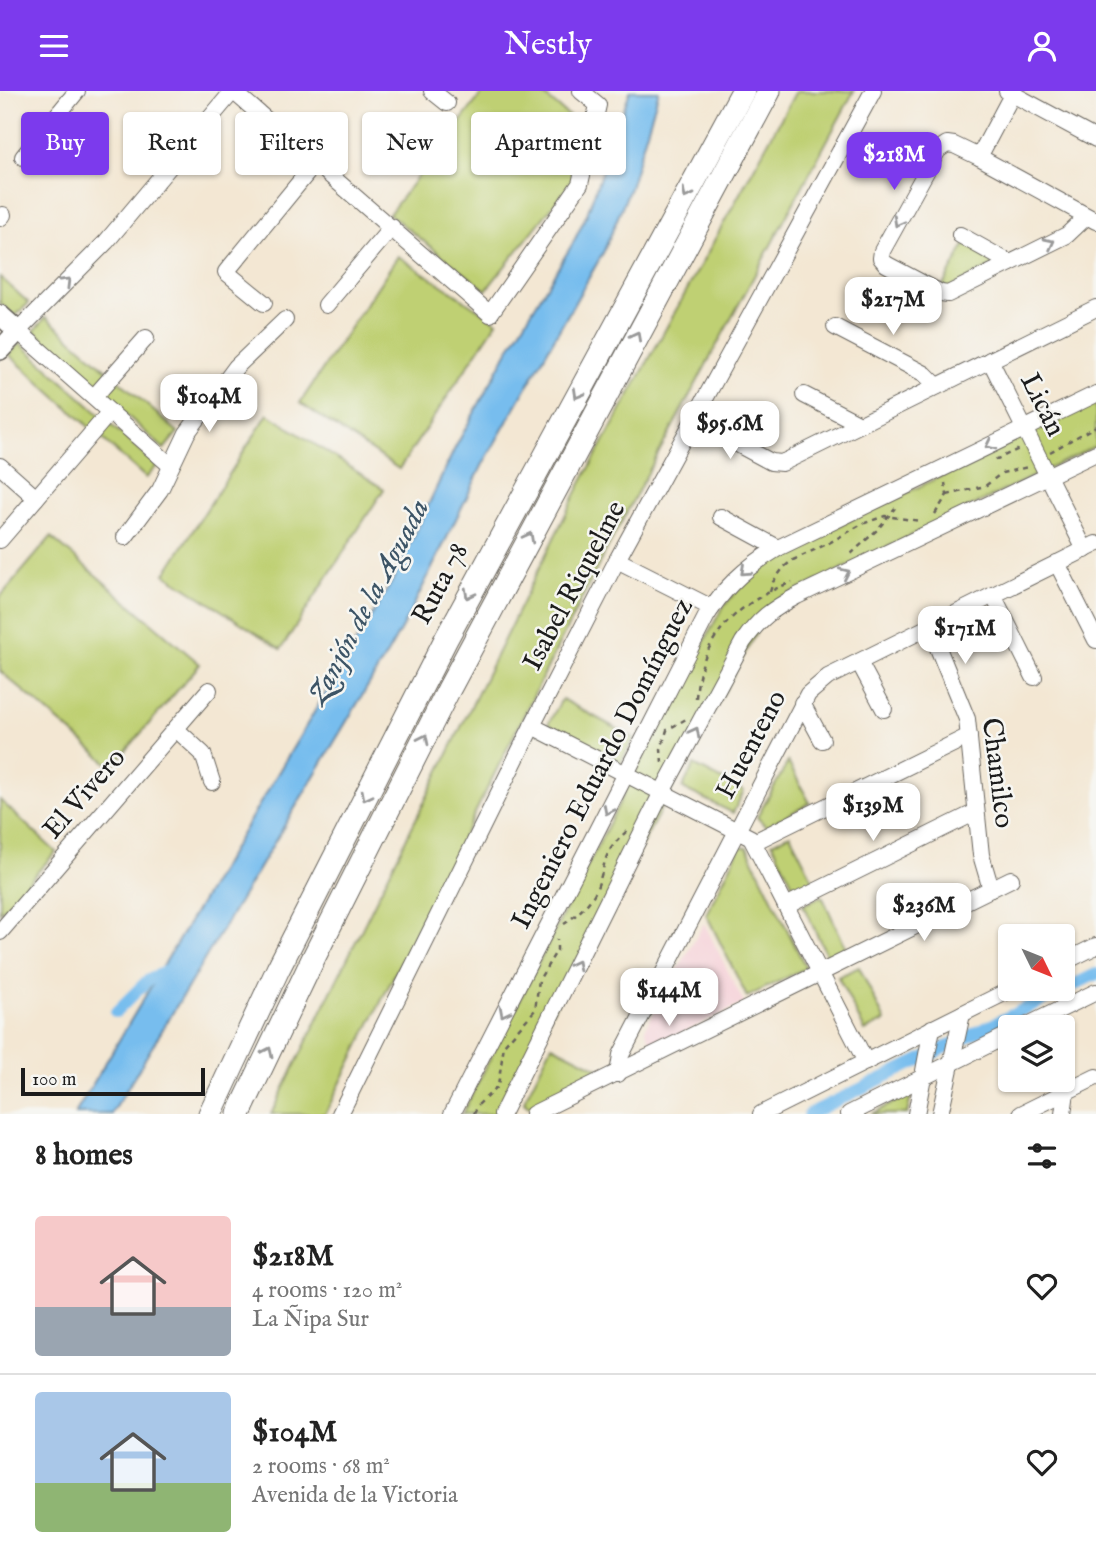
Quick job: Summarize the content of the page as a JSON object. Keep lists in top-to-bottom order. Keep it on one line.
{"streets":{"highway":["Ruta 78"],"street":["Licán","Isabel Riquelme","Huenteno","Ingeniero Eduardo Domínguez","Chamilco","El Vivero"]},"crossings":[["Licán","Huenteno"],["Licán","Ingeniero Eduardo Domínguez"],["Huenteno","Chamilco"]],"water":["Zanjón de la Aguada"],"scale_bar":"100 m","north":"bottom right","page":{"header":"Nestly","chip":["Buy","Rent","Filters","New","Apartment"],"price":["$218M","$217M","$104M","$95.6M","$171M","$139M","$236M","$144M"],"scale":"100 m","heading":"8 homes","list":[{"name":"$218M","note":"4 rooms · 120 m² · La Ñipa Sur"},{"name":"$104M","note":"2 rooms · 68 m² · Avenida de la Victoria"}]}}
